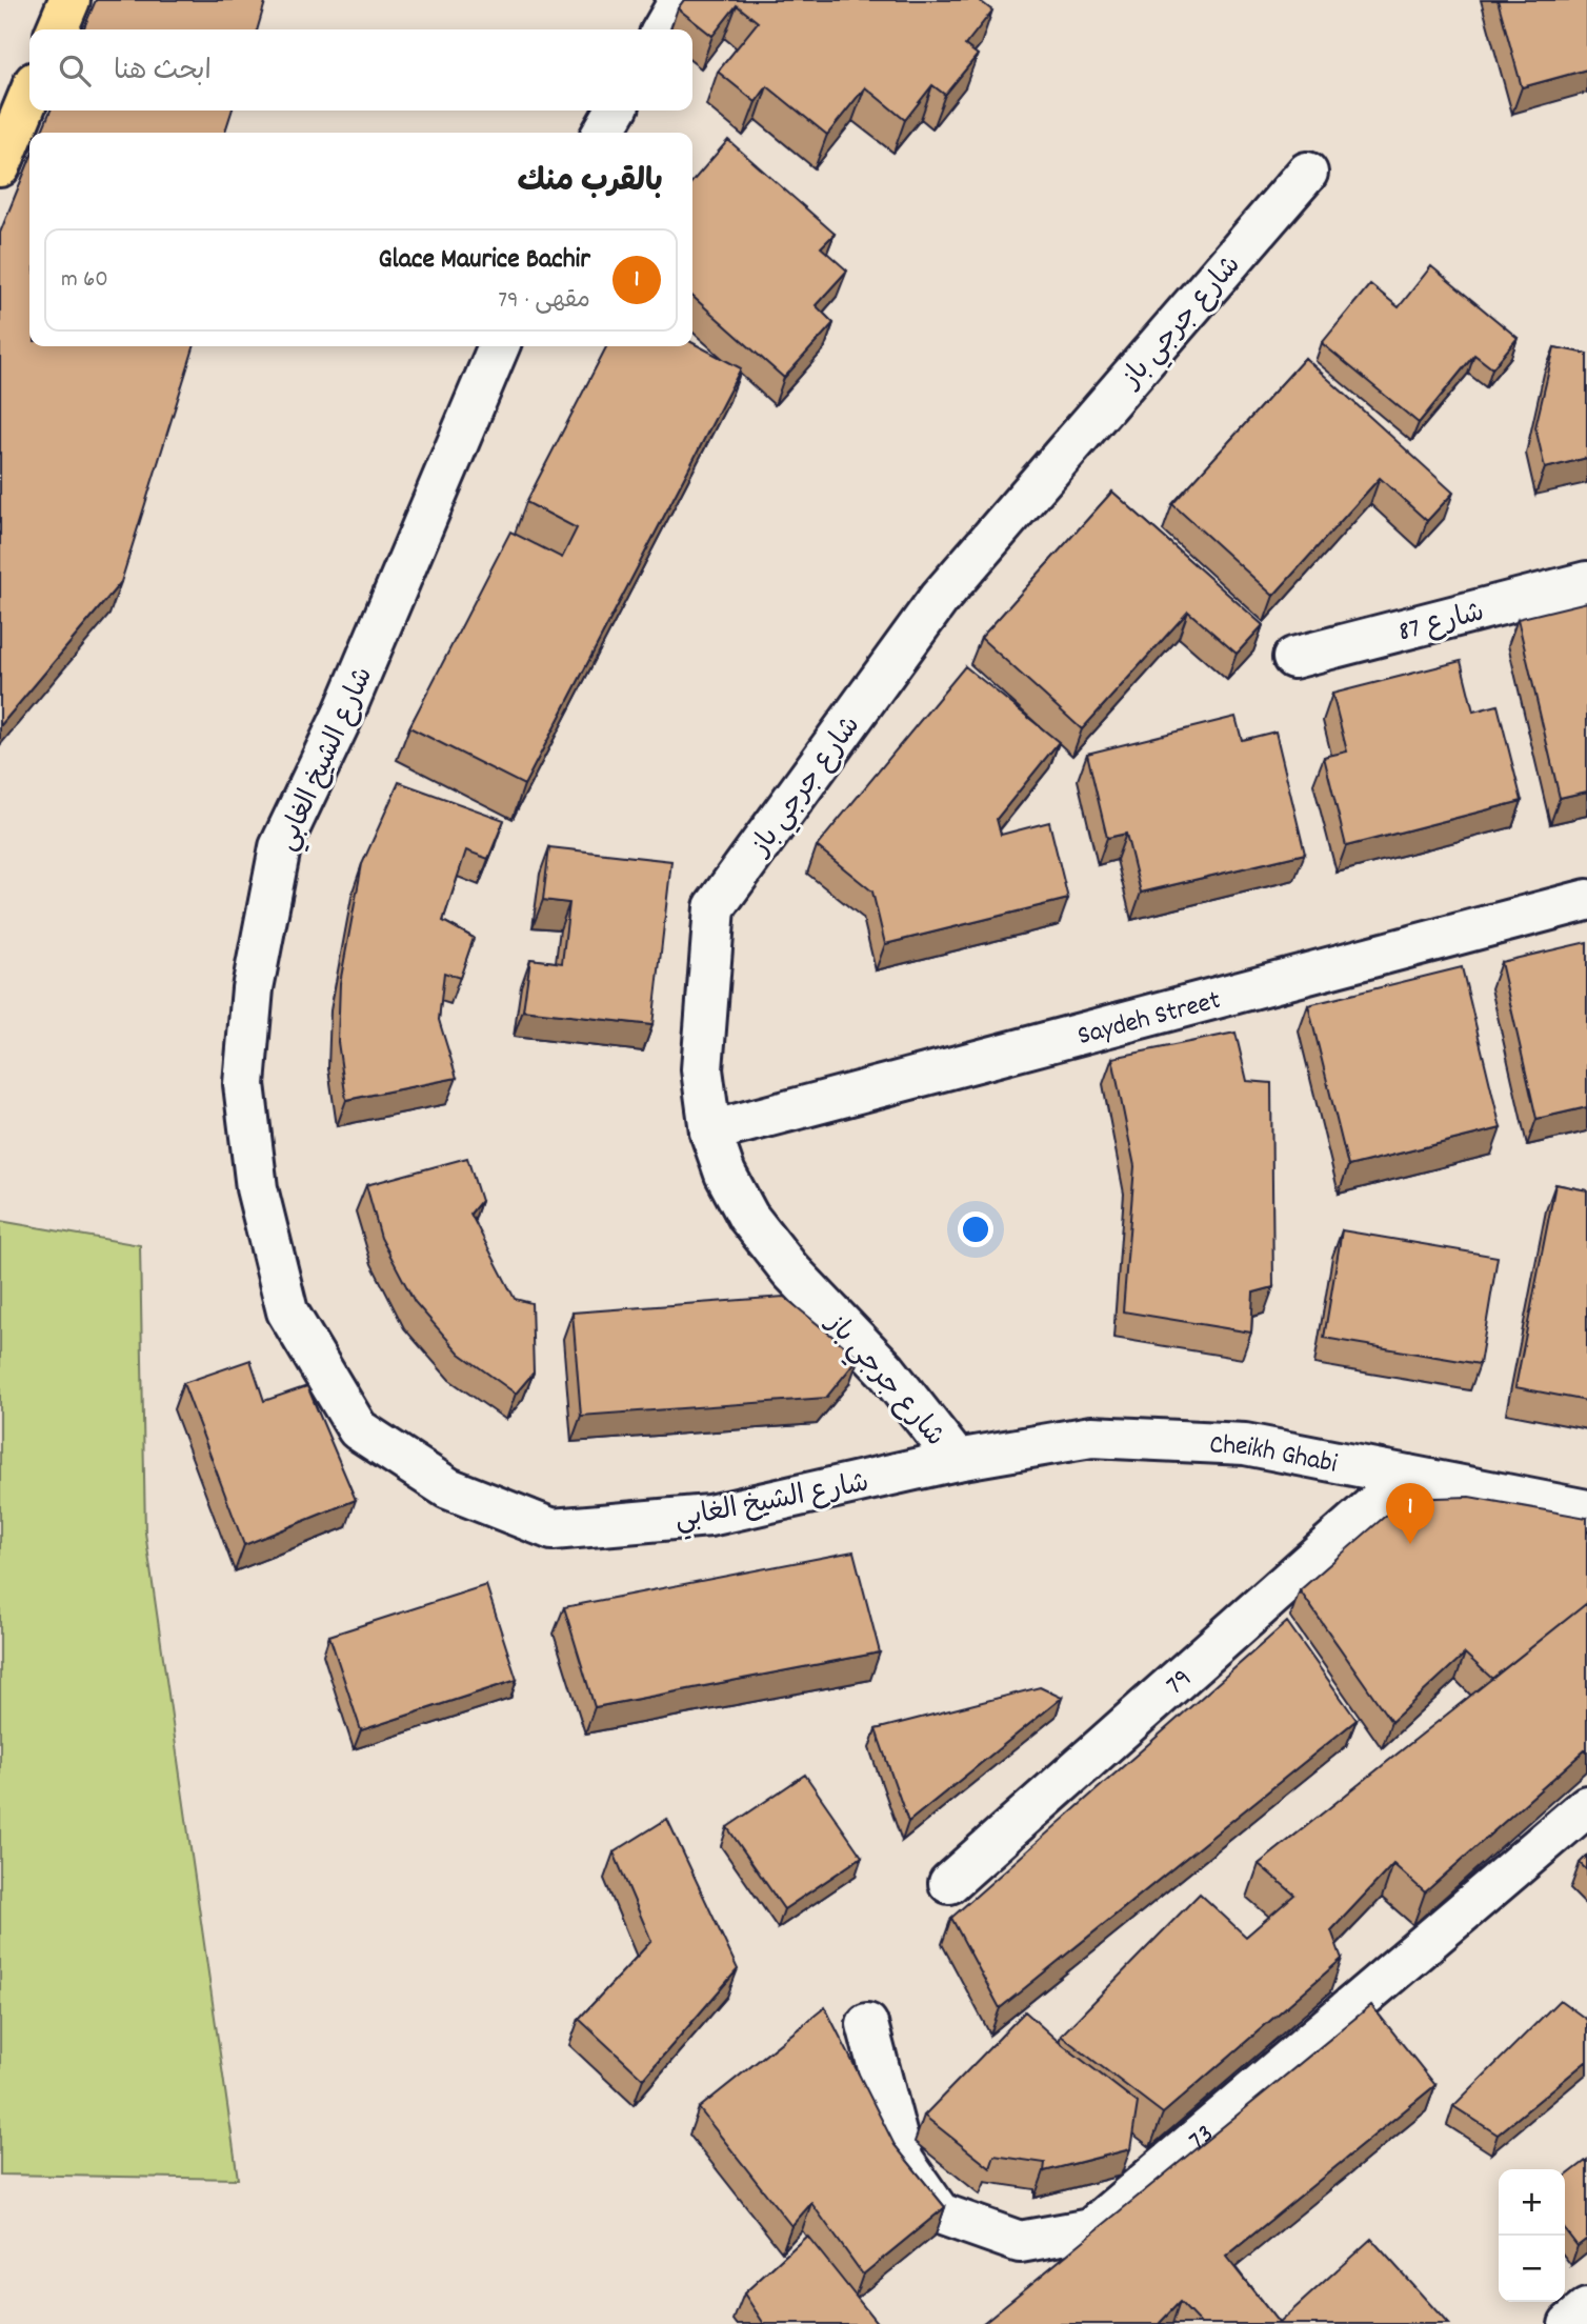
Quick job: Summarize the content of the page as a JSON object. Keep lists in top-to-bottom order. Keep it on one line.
{"streets":{"street":["شارع جرجي باز","شارع 87","شارع الشيخ الغابي","Saydeh Street","Cheikh Ghabi","79","73"]},"crossings":[["شارع جرجي باز","شارع الشيخ الغابي"],["شارع جرجي باز","Saydeh Street"],["شارع جرجي باز","Cheikh Ghabi"],["شارع الشيخ الغابي","Cheikh Ghabi"],["Cheikh Ghabi","79"]],"page":{"search":"ابحث هنا","heading":"بالقرب منك","list":[{"mark":"1","name":"Glace Maurice Bachir","note":"مقهى · 79","value":"60 m"}],"pins":"1","map_buttons":["+","−"]}}
